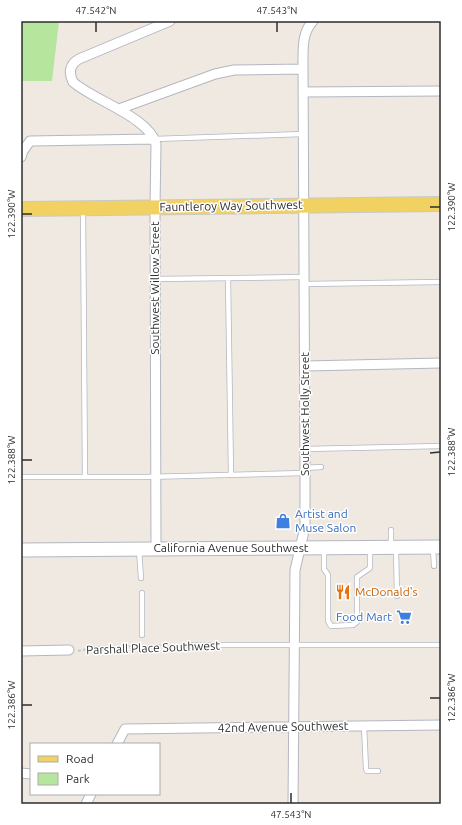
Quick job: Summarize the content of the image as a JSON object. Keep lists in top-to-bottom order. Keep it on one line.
{"streets":{"main road":["Fauntleroy Way Southwest","California Avenue Southwest"],"street":["Southwest Willow Street","Southwest Holly Street","Parshall Place Southwest","42nd Avenue Southwest"]},"crossings":[["Fauntleroy Way Southwest","Southwest Willow Street"],["Fauntleroy Way Southwest","Southwest Holly Street"],["Southwest Willow Street","California Avenue Southwest"],["Southwest Holly Street","California Avenue Southwest"],["Southwest Holly Street","Parshall Place Southwest"],["Southwest Holly Street","42nd Avenue Southwest"]],"places":{"shop":["Artist and Muse Salon"],"restaurant":["McDonald's"],"supermarket":["Food Mart"]},"legend":["Road","Park"],"coordinates":["47.542°N","47.543°N","122.390°W","122.388°W","122.386°W"]}
